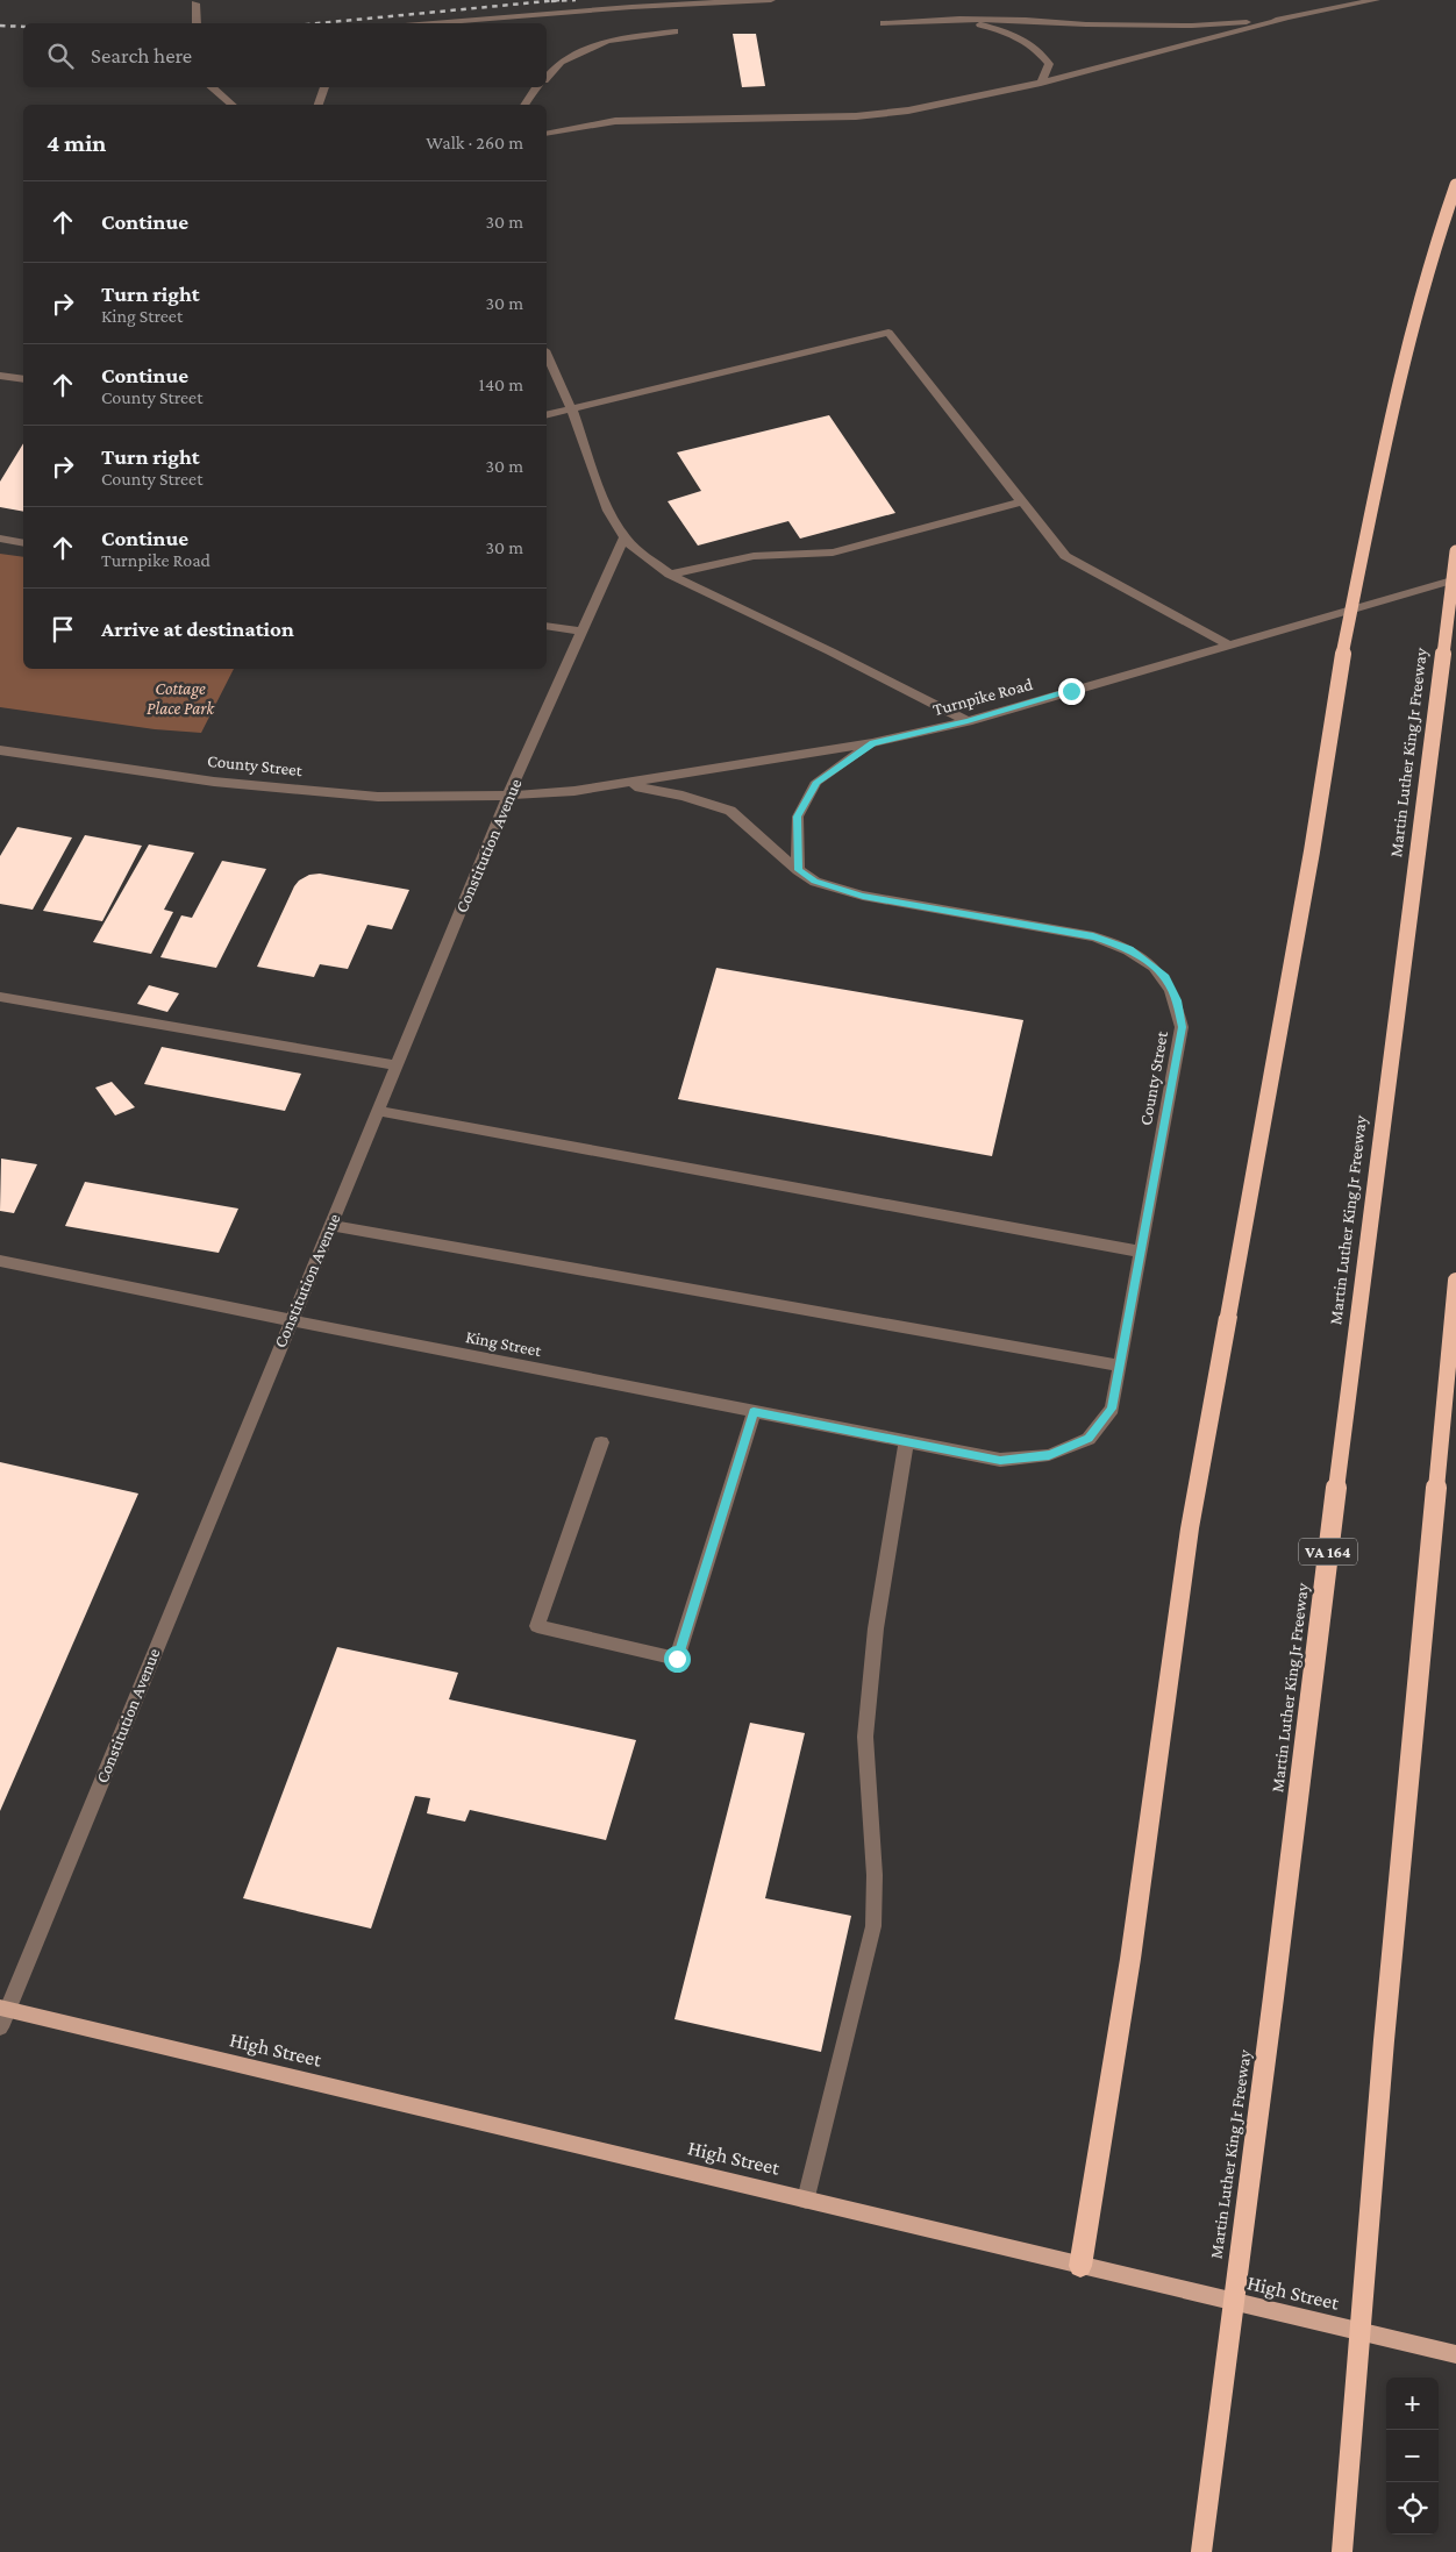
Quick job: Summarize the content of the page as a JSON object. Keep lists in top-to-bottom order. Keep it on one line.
{"streets":{"highway":["Martin Luther King Jr Freeway","VA 164"],"main road":["High Street"],"street":["Turnpike Road","County Street","Constitution Avenue","King Street"]},"crossings":[["Turnpike Road","County Street"],["Turnpike Road","Constitution Avenue"],["County Street","Constitution Avenue"],["County Street","King Street"],["Constitution Avenue","King Street"],["Constitution Avenue","High Street"]],"parks":["Cottage Place Park"],"page":{"search":"Search here","heading":["4 min","Walk · 260 m"],"list":[["Continue","30 m"],["Turn right","King Street","30 m"],["Continue","County Street","140 m"],["Turn right","County Street","30 m"],["Continue","Turnpike Road","30 m"],"Arrive at destination"],"map_buttons":["+","−"]}}
